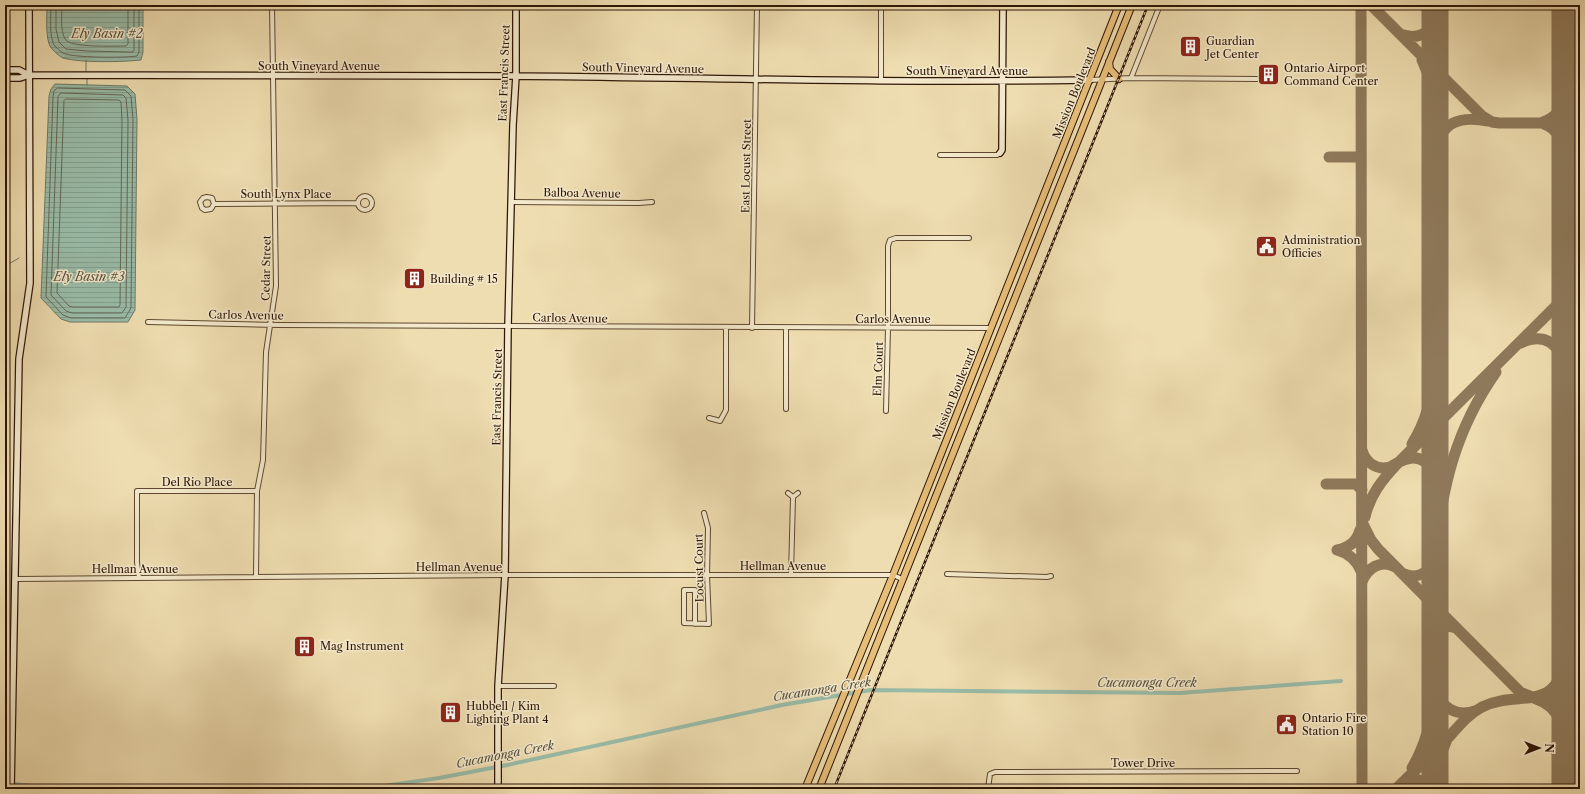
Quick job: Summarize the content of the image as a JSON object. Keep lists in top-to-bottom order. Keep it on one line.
{"streets":{"main road":["Mission Boulevard"],"street":["South Vineyard Avenue","East Francis Street","East Locust Street","Balboa Avenue","South Lynx Place","Cedar Street","Carlos Avenue","Elm Court","Del Rio Place","Hellman Avenue","Locust Court","Tower Drive"]},"crossings":[["South Vineyard Avenue","East Francis Street"],["South Vineyard Avenue","Mission Boulevard"],["South Vineyard Avenue","East Locust Street"],["South Vineyard Avenue","Cedar Street"],["East Francis Street","Balboa Avenue"],["East Francis Street","Carlos Avenue"],["East Francis Street","Hellman Avenue"],["Mission Boulevard","Carlos Avenue"],["Mission Boulevard","Hellman Avenue"],["East Locust Street","Carlos Avenue"],["South Lynx Place","Cedar Street"],["Cedar Street","Carlos Avenue"],["Cedar Street","Del Rio Place"],["Cedar Street","Hellman Avenue"],["Carlos Avenue","Elm Court"],["Del Rio Place","Hellman Avenue"],["Hellman Avenue","Locust Court"]],"water":["Ely Basin #2","Ely Basin #3","Cucamonga Creek"],"places":{"building":["Guardian Jet Center","Ontario Airport Command Center","Building # 15","Mag Instrument","Hubbell / Kim Lighting Plant 4"],"public building":["Administration Officies","Ontario Fire Station 10"]},"north":"right"}
